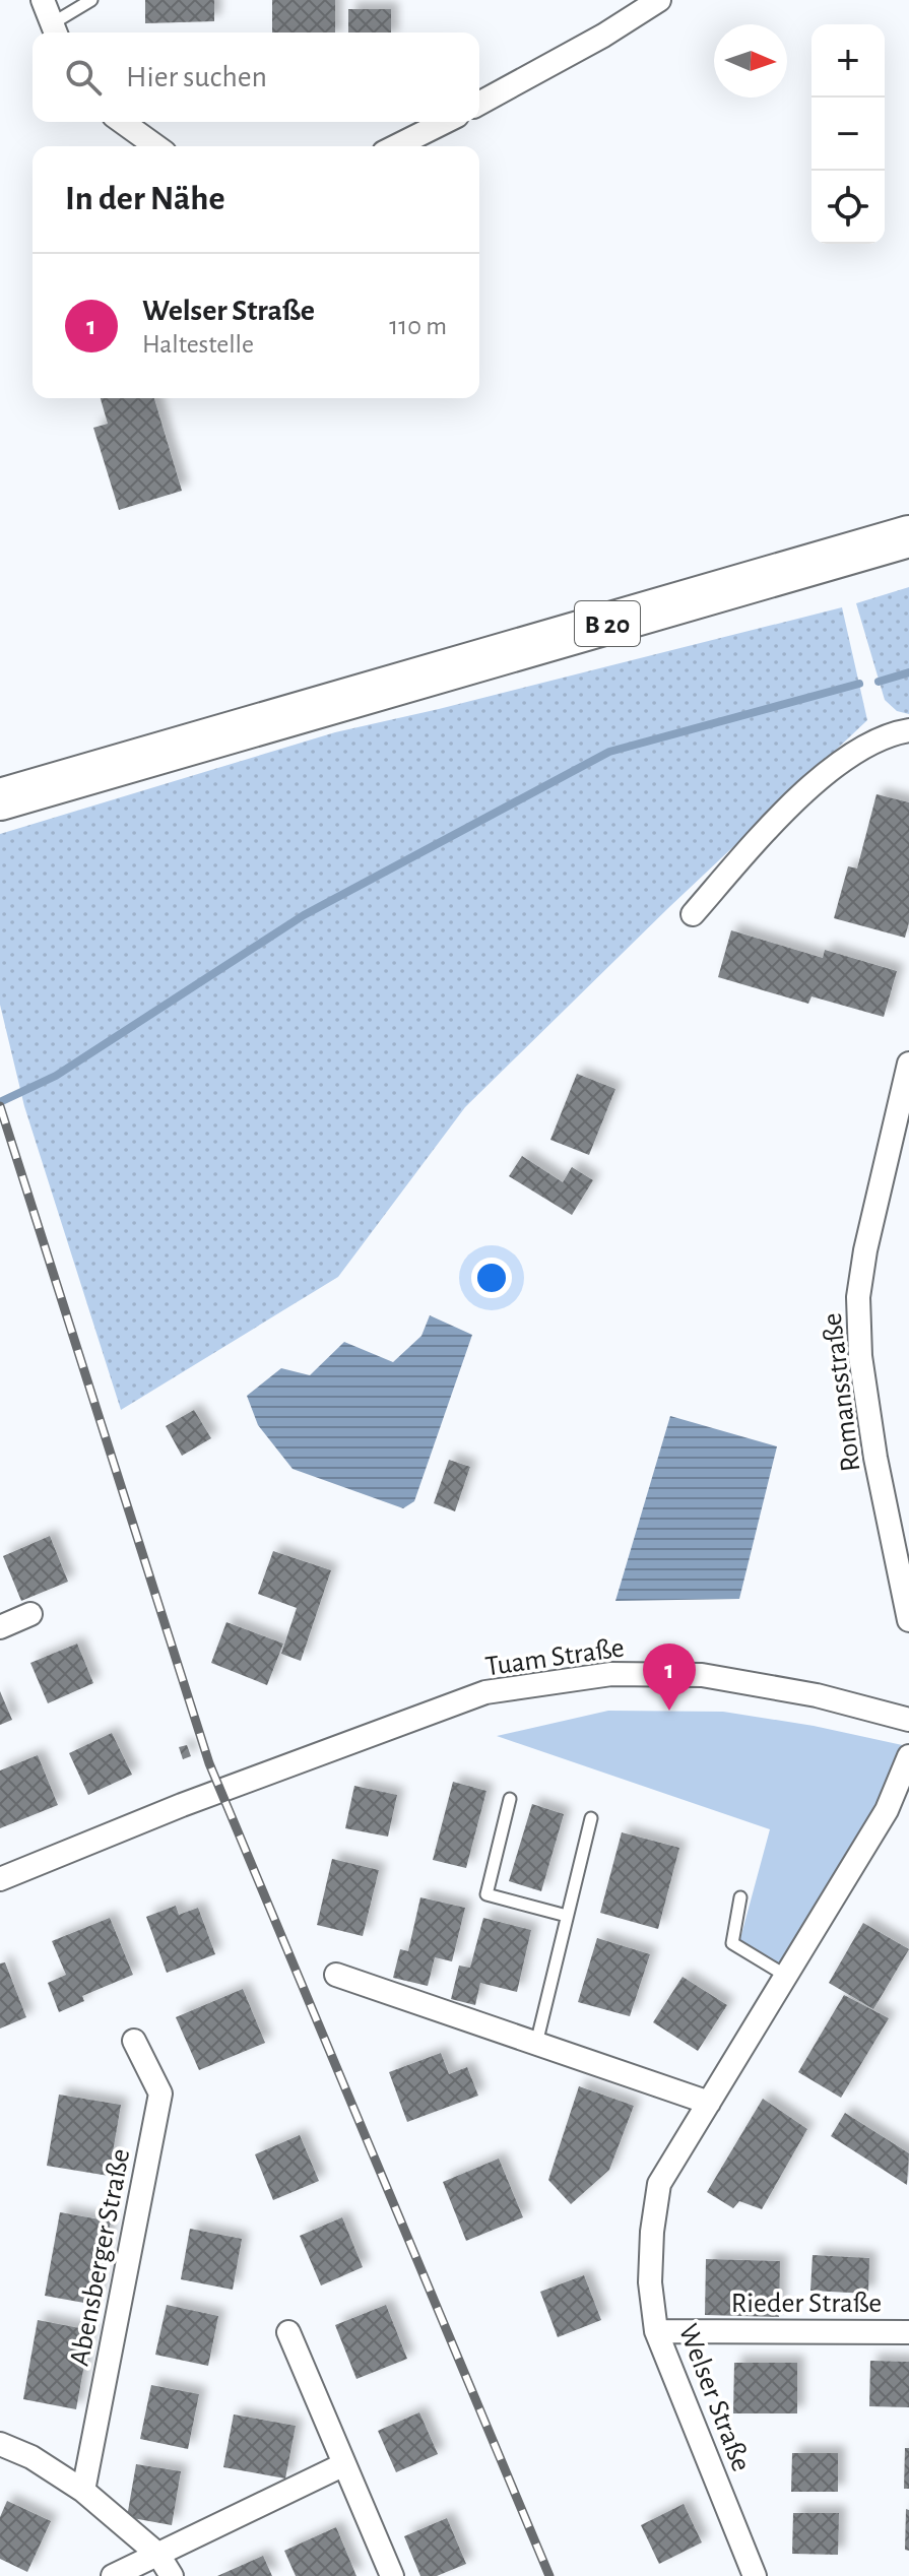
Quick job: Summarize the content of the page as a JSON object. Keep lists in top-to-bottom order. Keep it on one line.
{"streets":{"highway":["B 20"],"street":["Romansstraße","Tuam Straße","Abensberger Straße","Rieder Straße","Welser Straße"]},"crossings":[["Rieder Straße","Welser Straße"]],"north":"right","page":{"map_buttons":["+","−"],"search":"Hier suchen","heading":"In der Nähe","list":[{"mark":"1","name":"Welser Straße","note":"Haltestelle","value":"110 m"}],"pins":"1"}}
